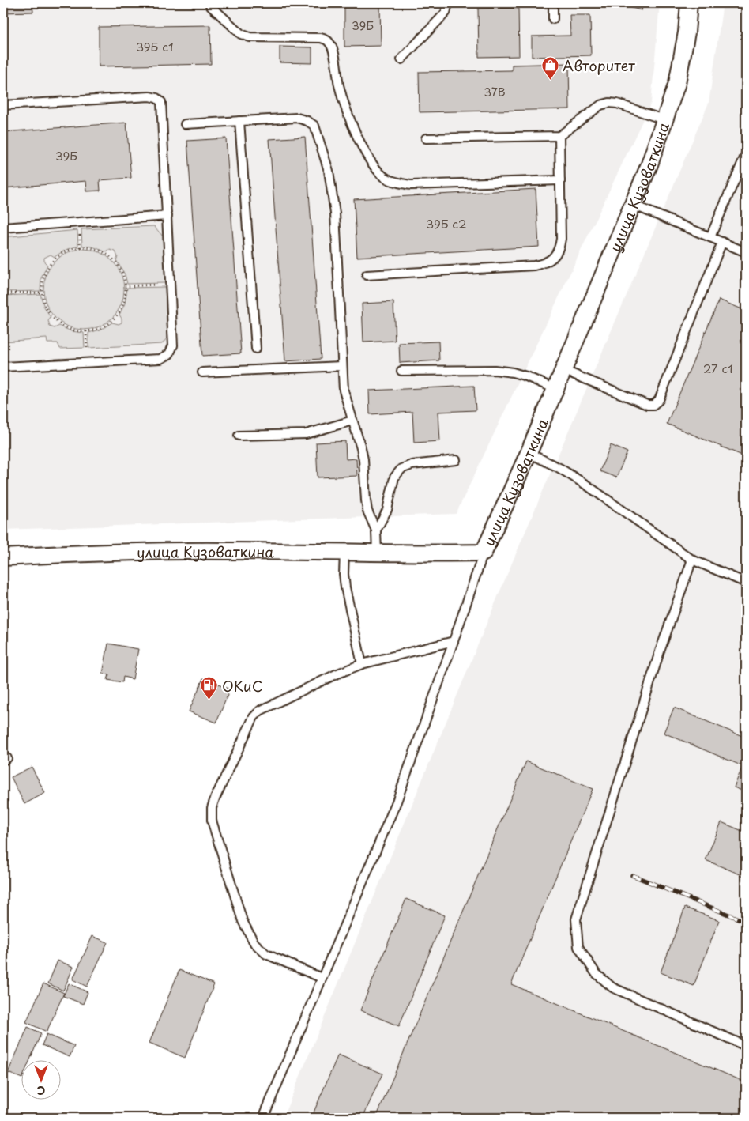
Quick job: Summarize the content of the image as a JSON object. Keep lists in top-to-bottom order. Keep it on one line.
{"streets":{"street":["улица Кузоваткина"]},"places":{"shop":["Авторитет"],"fuel station":["ОКиС"]},"house_numbers":["39Б","39Б с1","37В","39Б","39Б с2","27 с1"],"north":"bottom"}
